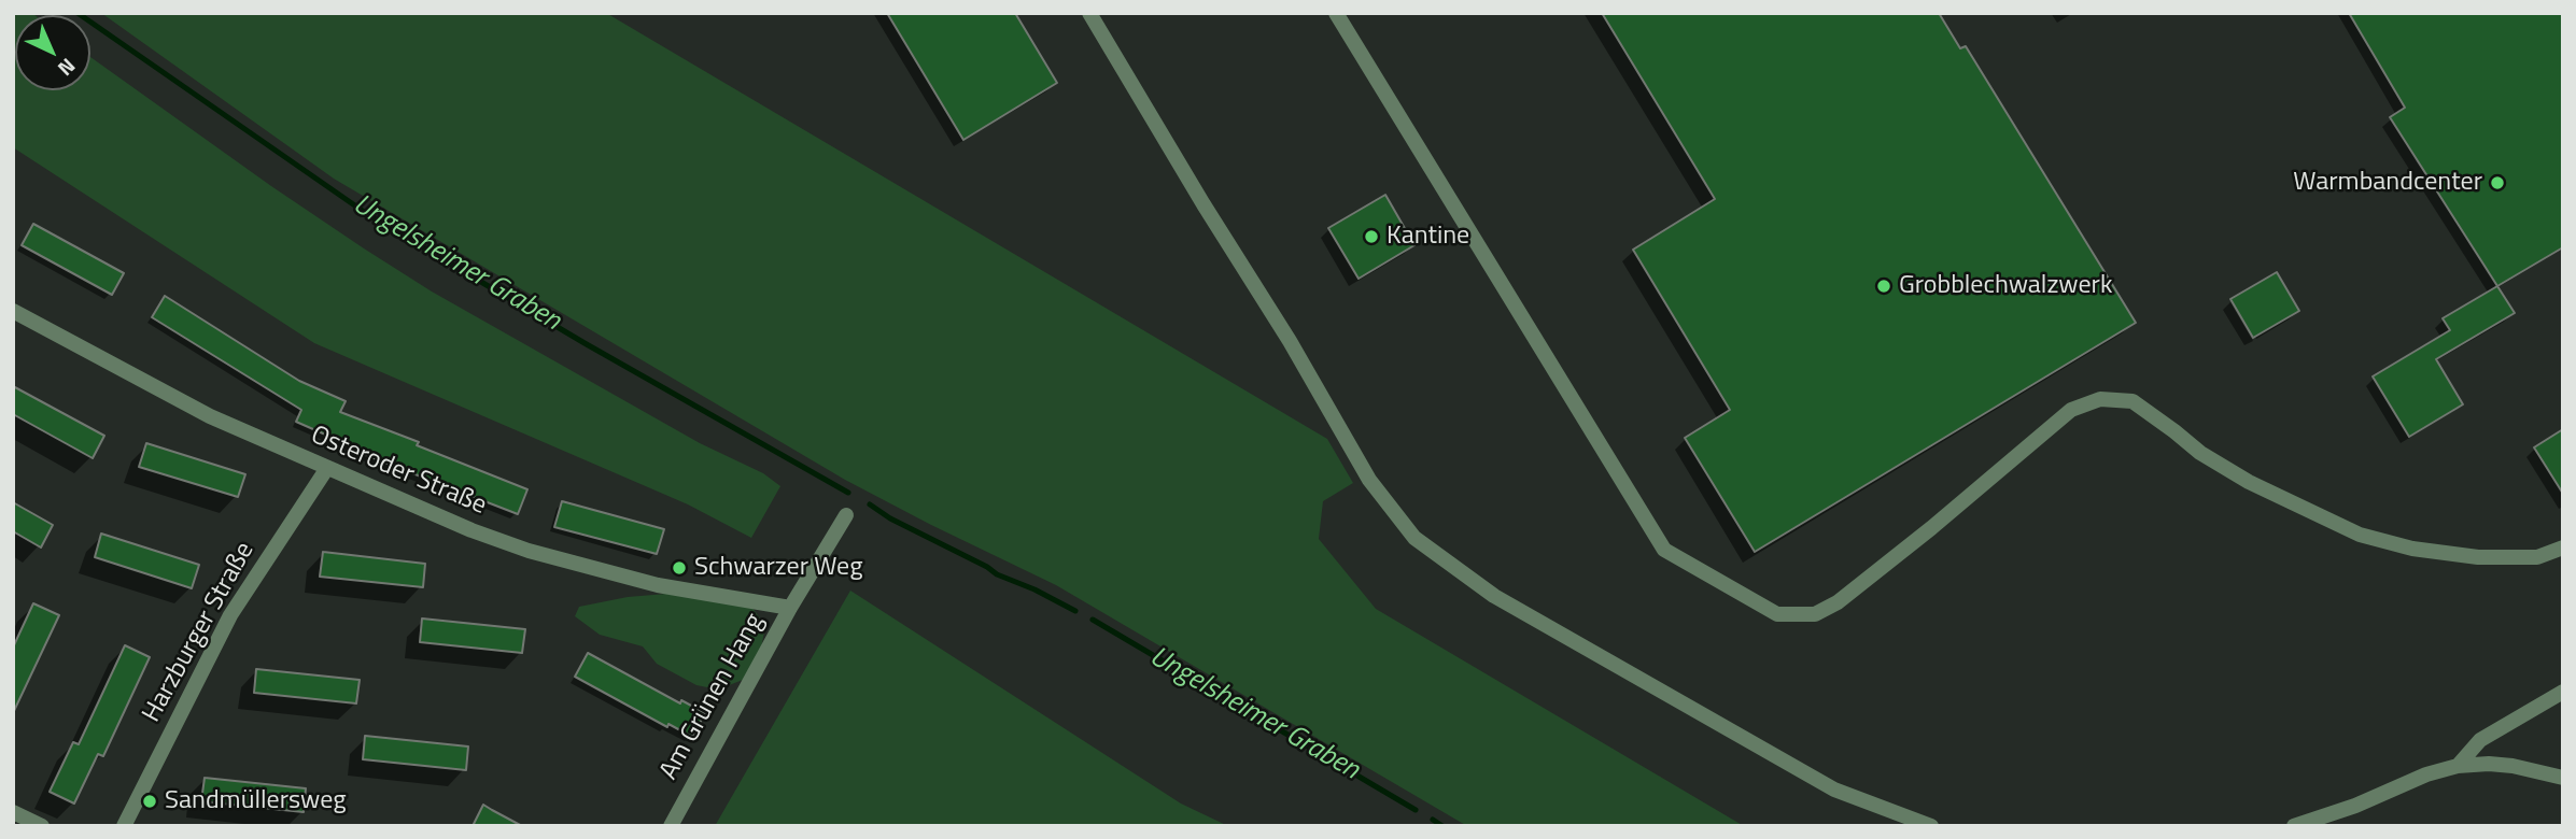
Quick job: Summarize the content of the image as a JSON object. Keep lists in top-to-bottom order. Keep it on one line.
{"streets":{"street":["Osteroder Straße","Harzburger Straße","Am Grünen Hang"]},"crossings":[["Osteroder Straße","Harzburger Straße"],["Osteroder Straße","Am Grünen Hang"]],"water":["Ungelsheimer Graben"],"places":["Warmbandcenter","Kantine","Grobblechwalzwerk","Schwarzer Weg","Sandmüllersweg"],"north":"bottom right"}
